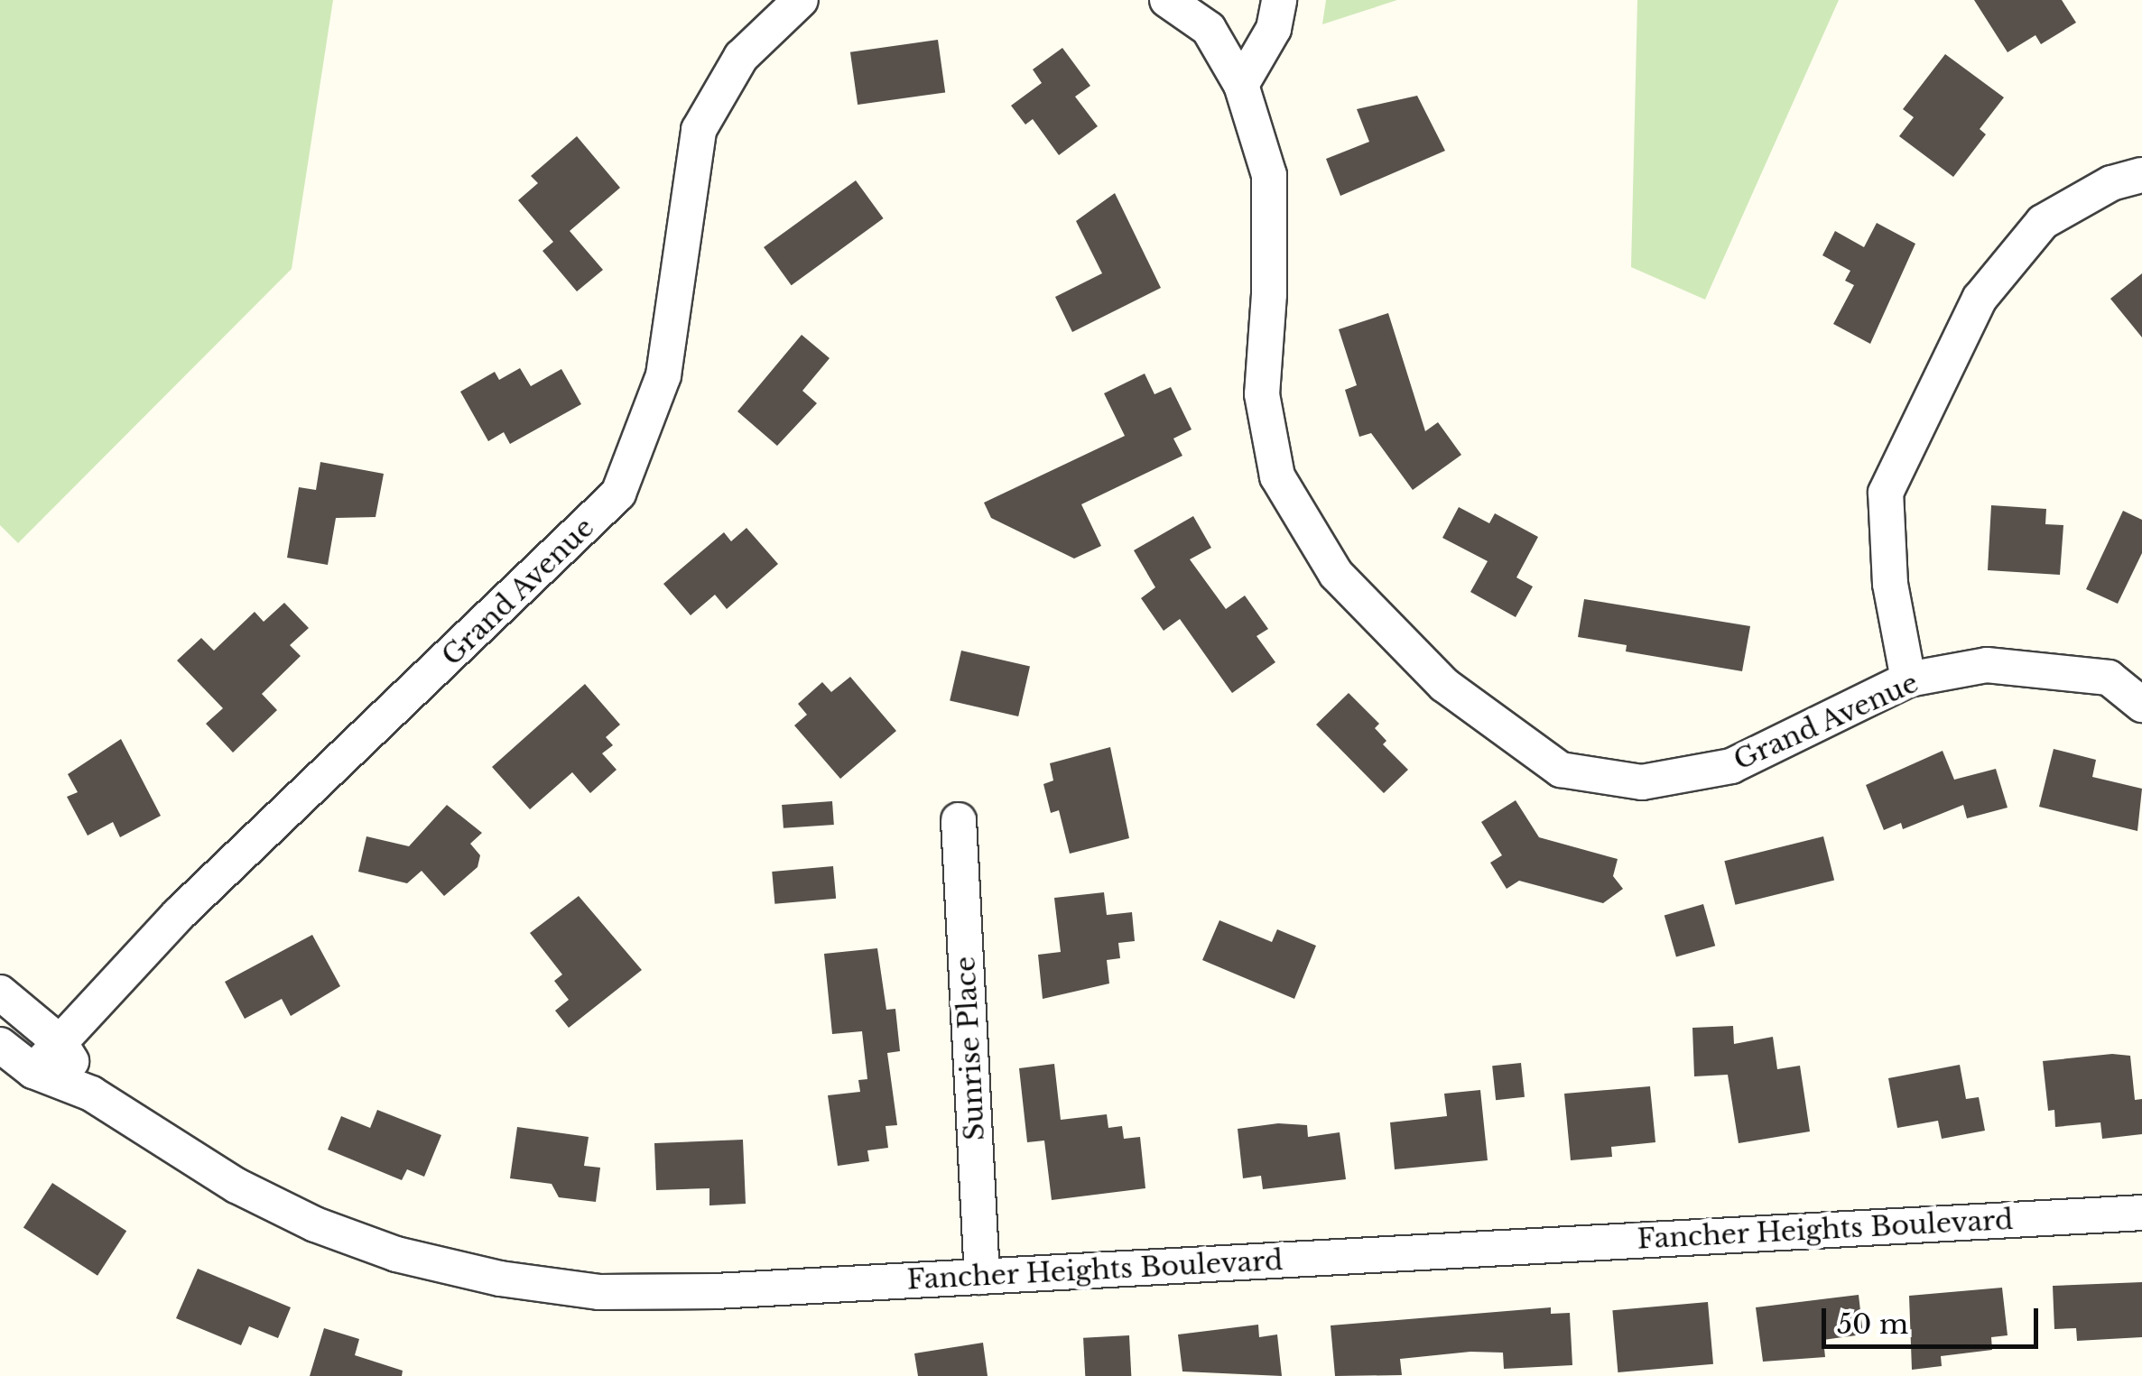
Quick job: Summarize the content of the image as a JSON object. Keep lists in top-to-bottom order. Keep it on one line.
{"streets":{"street":["Grand Avenue","Sunrise Place","Fancher Heights Boulevard"]},"crossings":[["Grand Avenue","Fancher Heights Boulevard"],["Sunrise Place","Fancher Heights Boulevard"]],"scale_bar":"50 m"}
